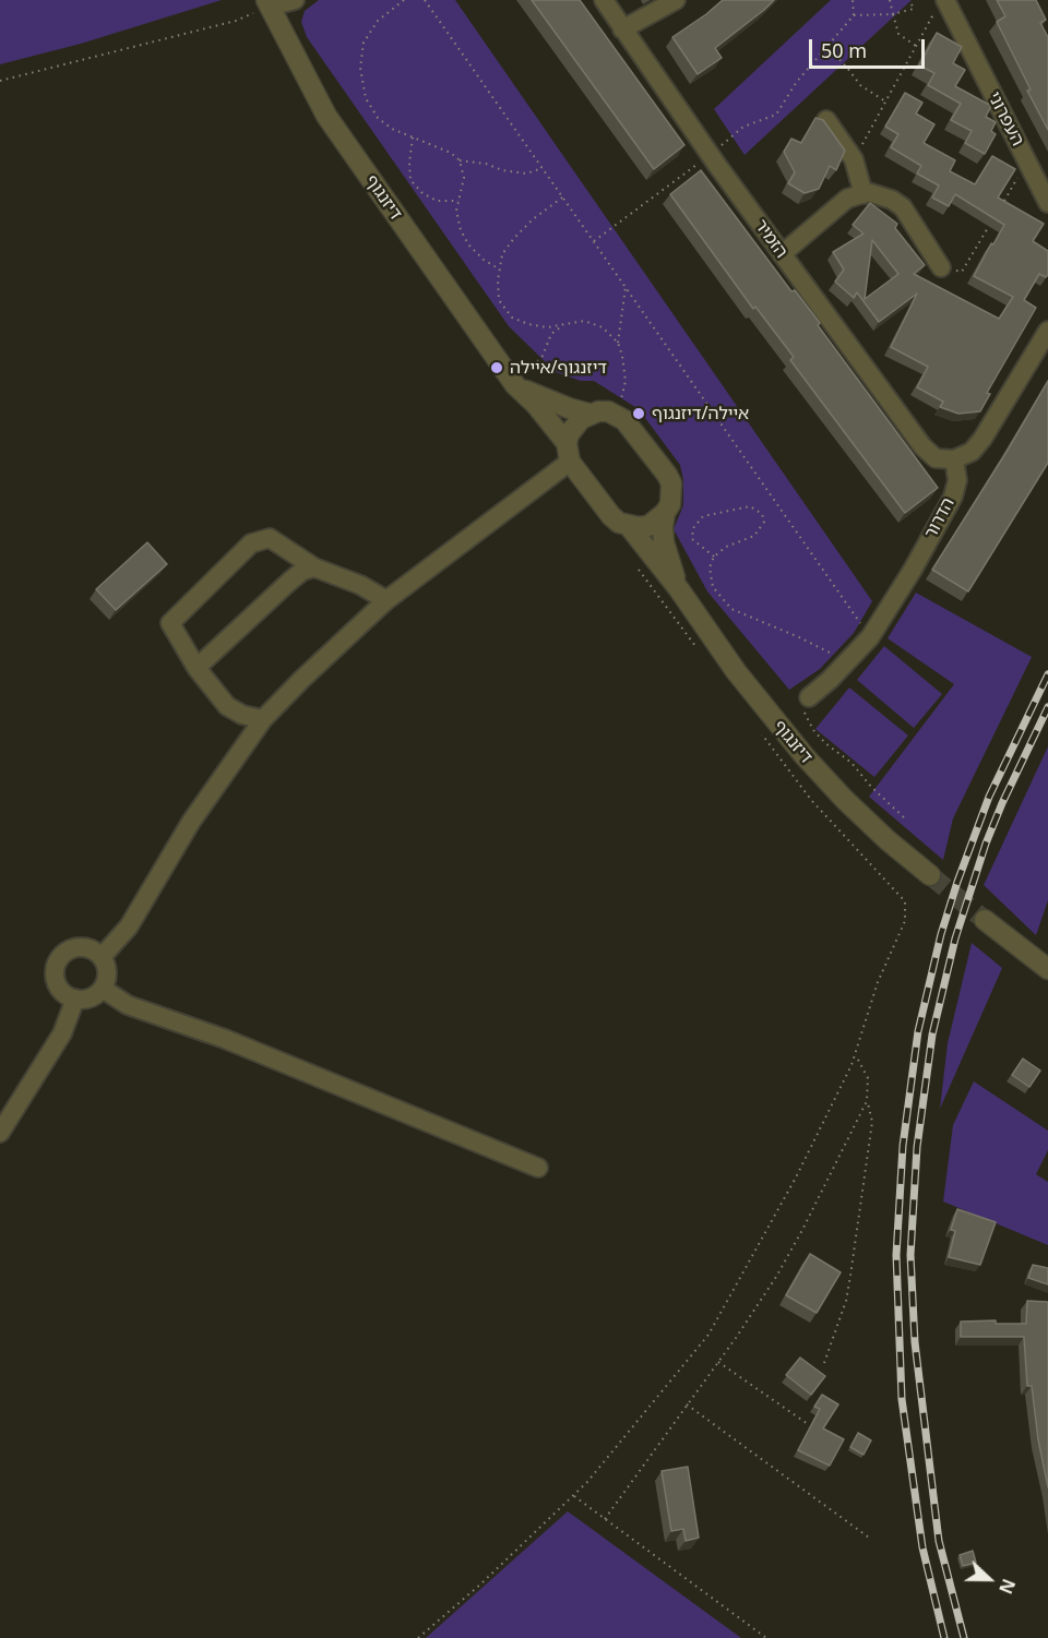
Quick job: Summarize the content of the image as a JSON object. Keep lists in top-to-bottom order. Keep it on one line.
{"streets":{"street":["העפרוני","דיזנגוף","הזמיר","הדרור"]},"crossings":[["הזמיר","הדרור"]],"places":["דיזנגוף/איילה","איילה/דיזנגוף"],"scale_bar":"50 m","north":"right"}
